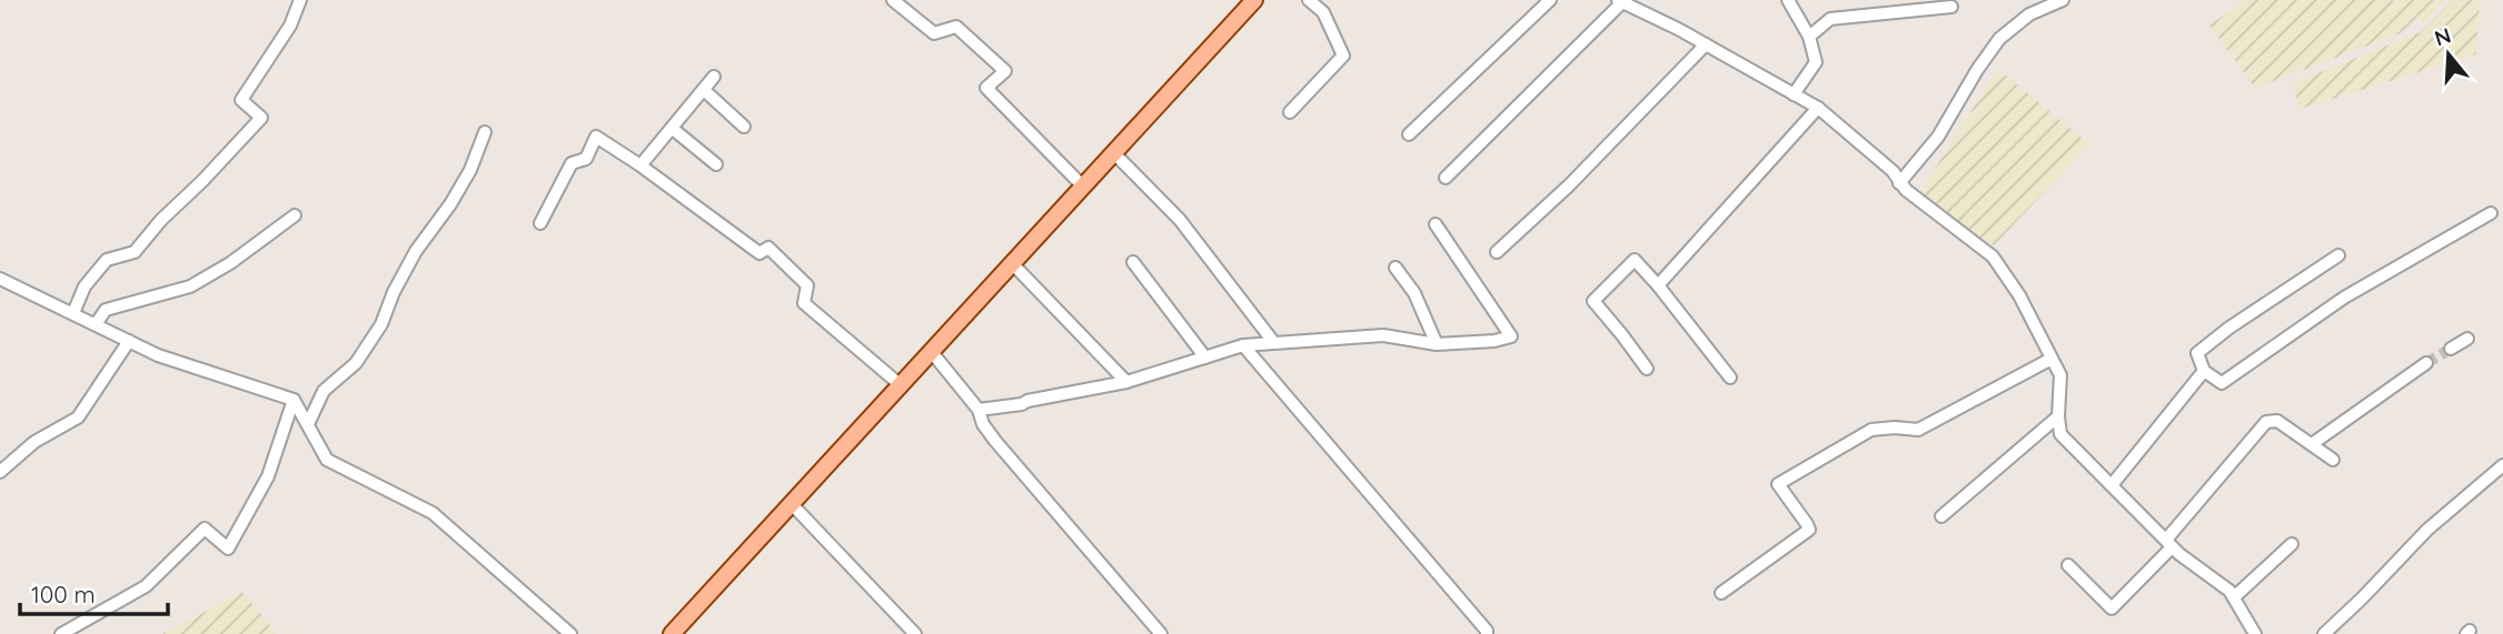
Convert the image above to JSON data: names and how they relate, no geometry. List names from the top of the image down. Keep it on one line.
{"scale_bar":"100 m","north":"top"}
